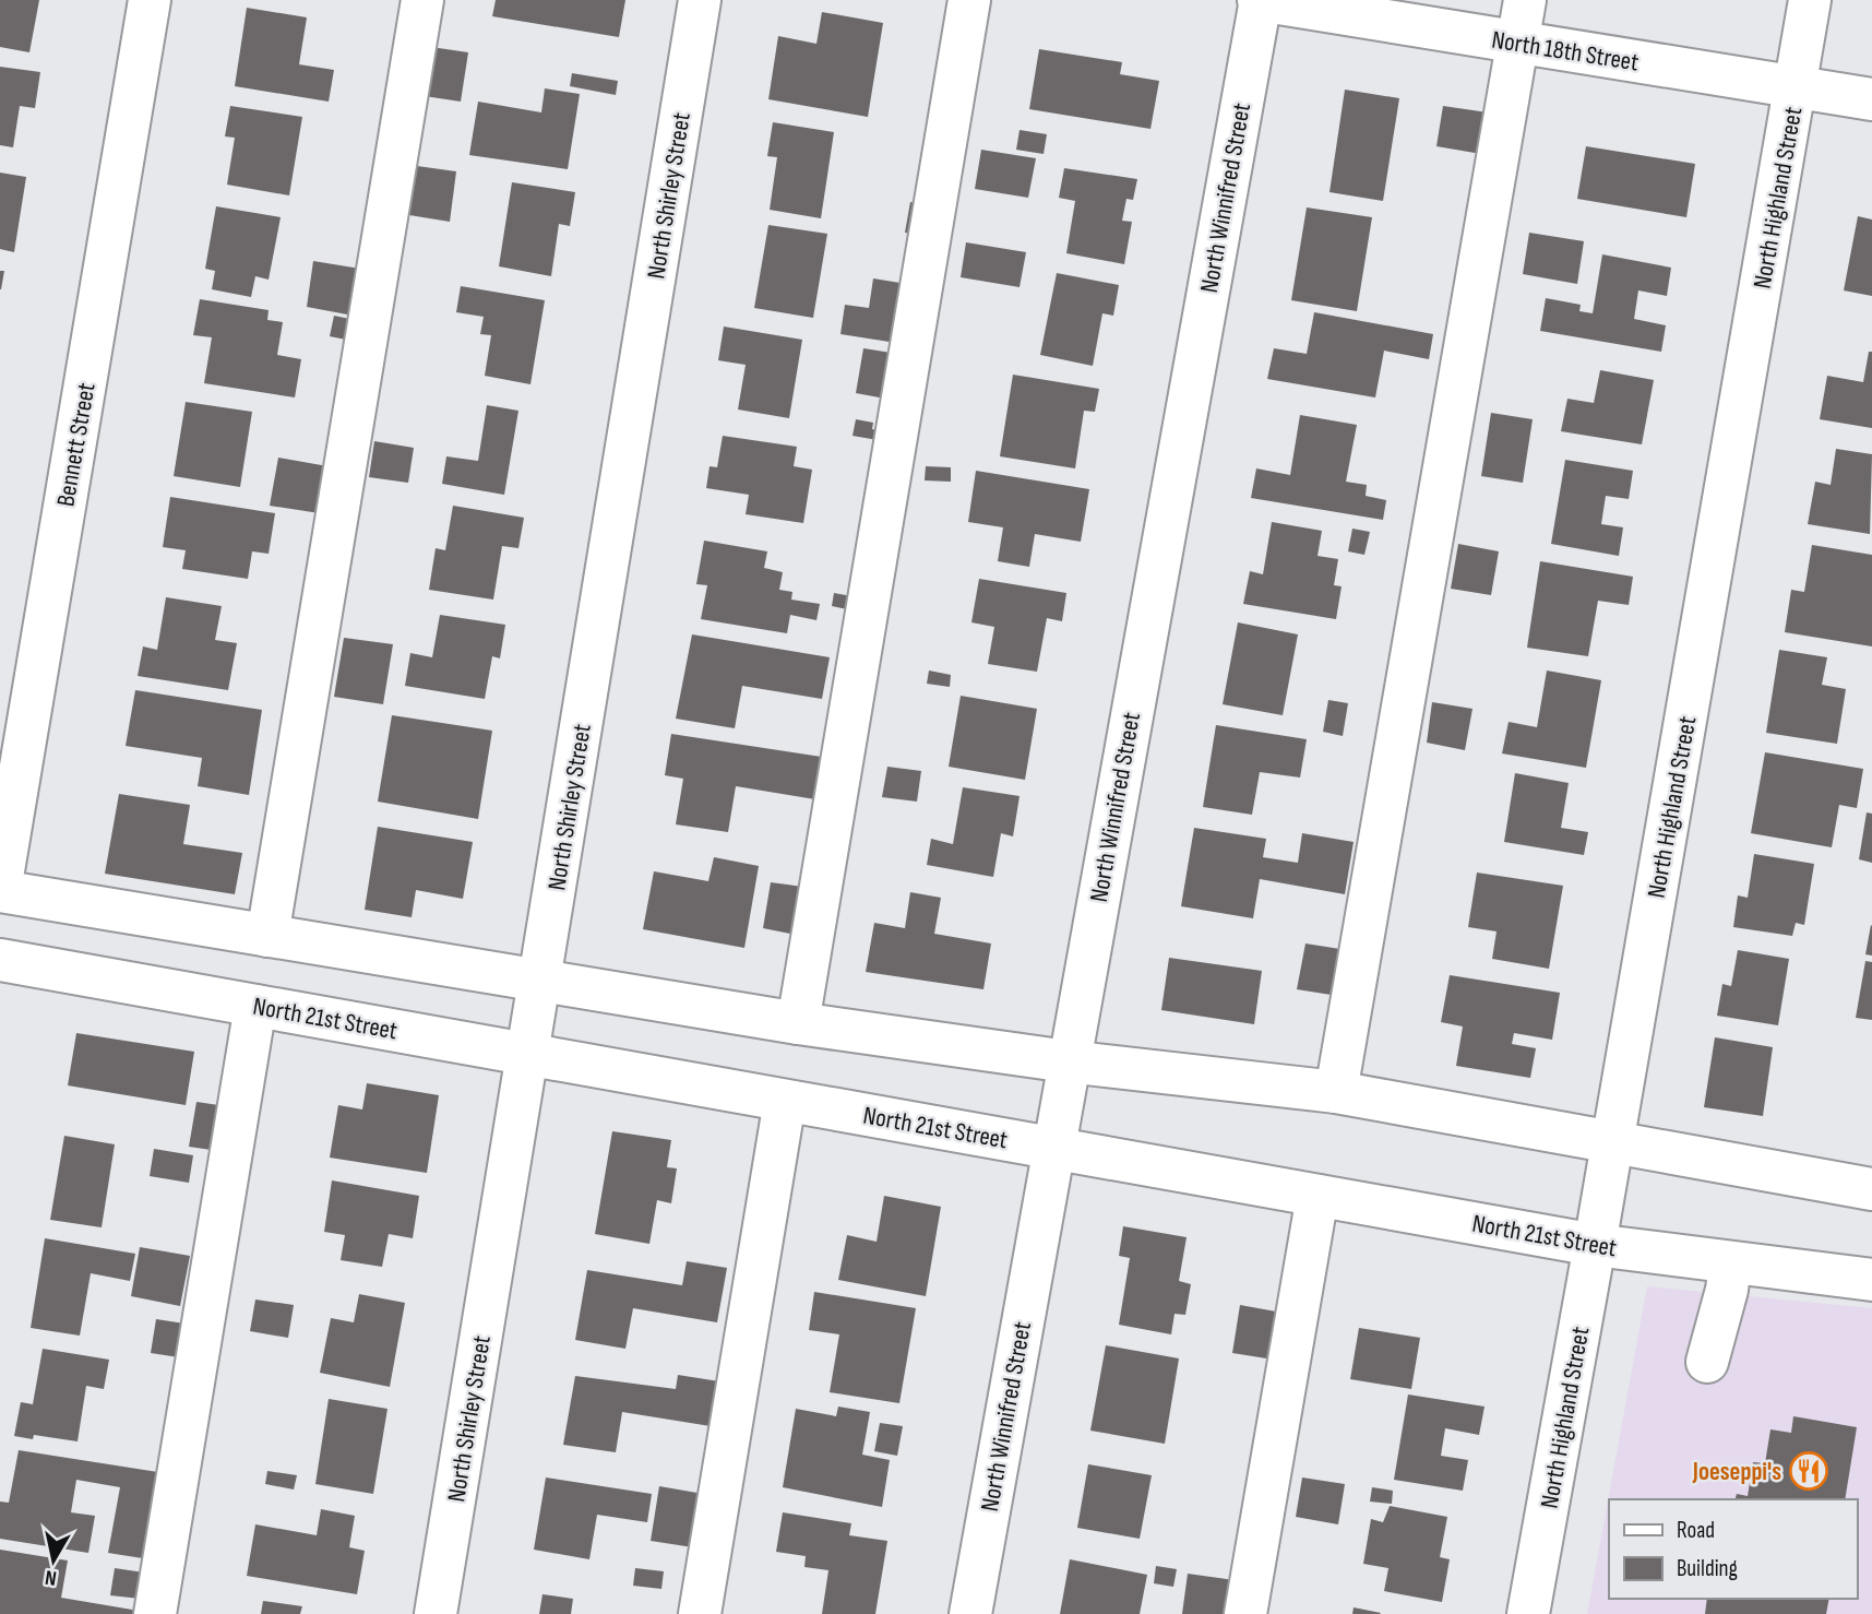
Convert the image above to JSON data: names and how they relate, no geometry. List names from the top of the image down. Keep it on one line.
{"streets":{"street":["North 18th Street","North Shirley Street","North Winnifred Street","North Highland Street","Bennett Street","North 21st Street"]},"crossings":[["North 18th Street","North Winnifred Street"],["North 18th Street","North Highland Street"],["North Shirley Street","North 21st Street"],["North Winnifred Street","North 21st Street"],["North Highland Street","North 21st Street"]],"places":{"restaurant":["Joeseppi's"]},"legend":["Road","Building"],"north":"bottom"}
